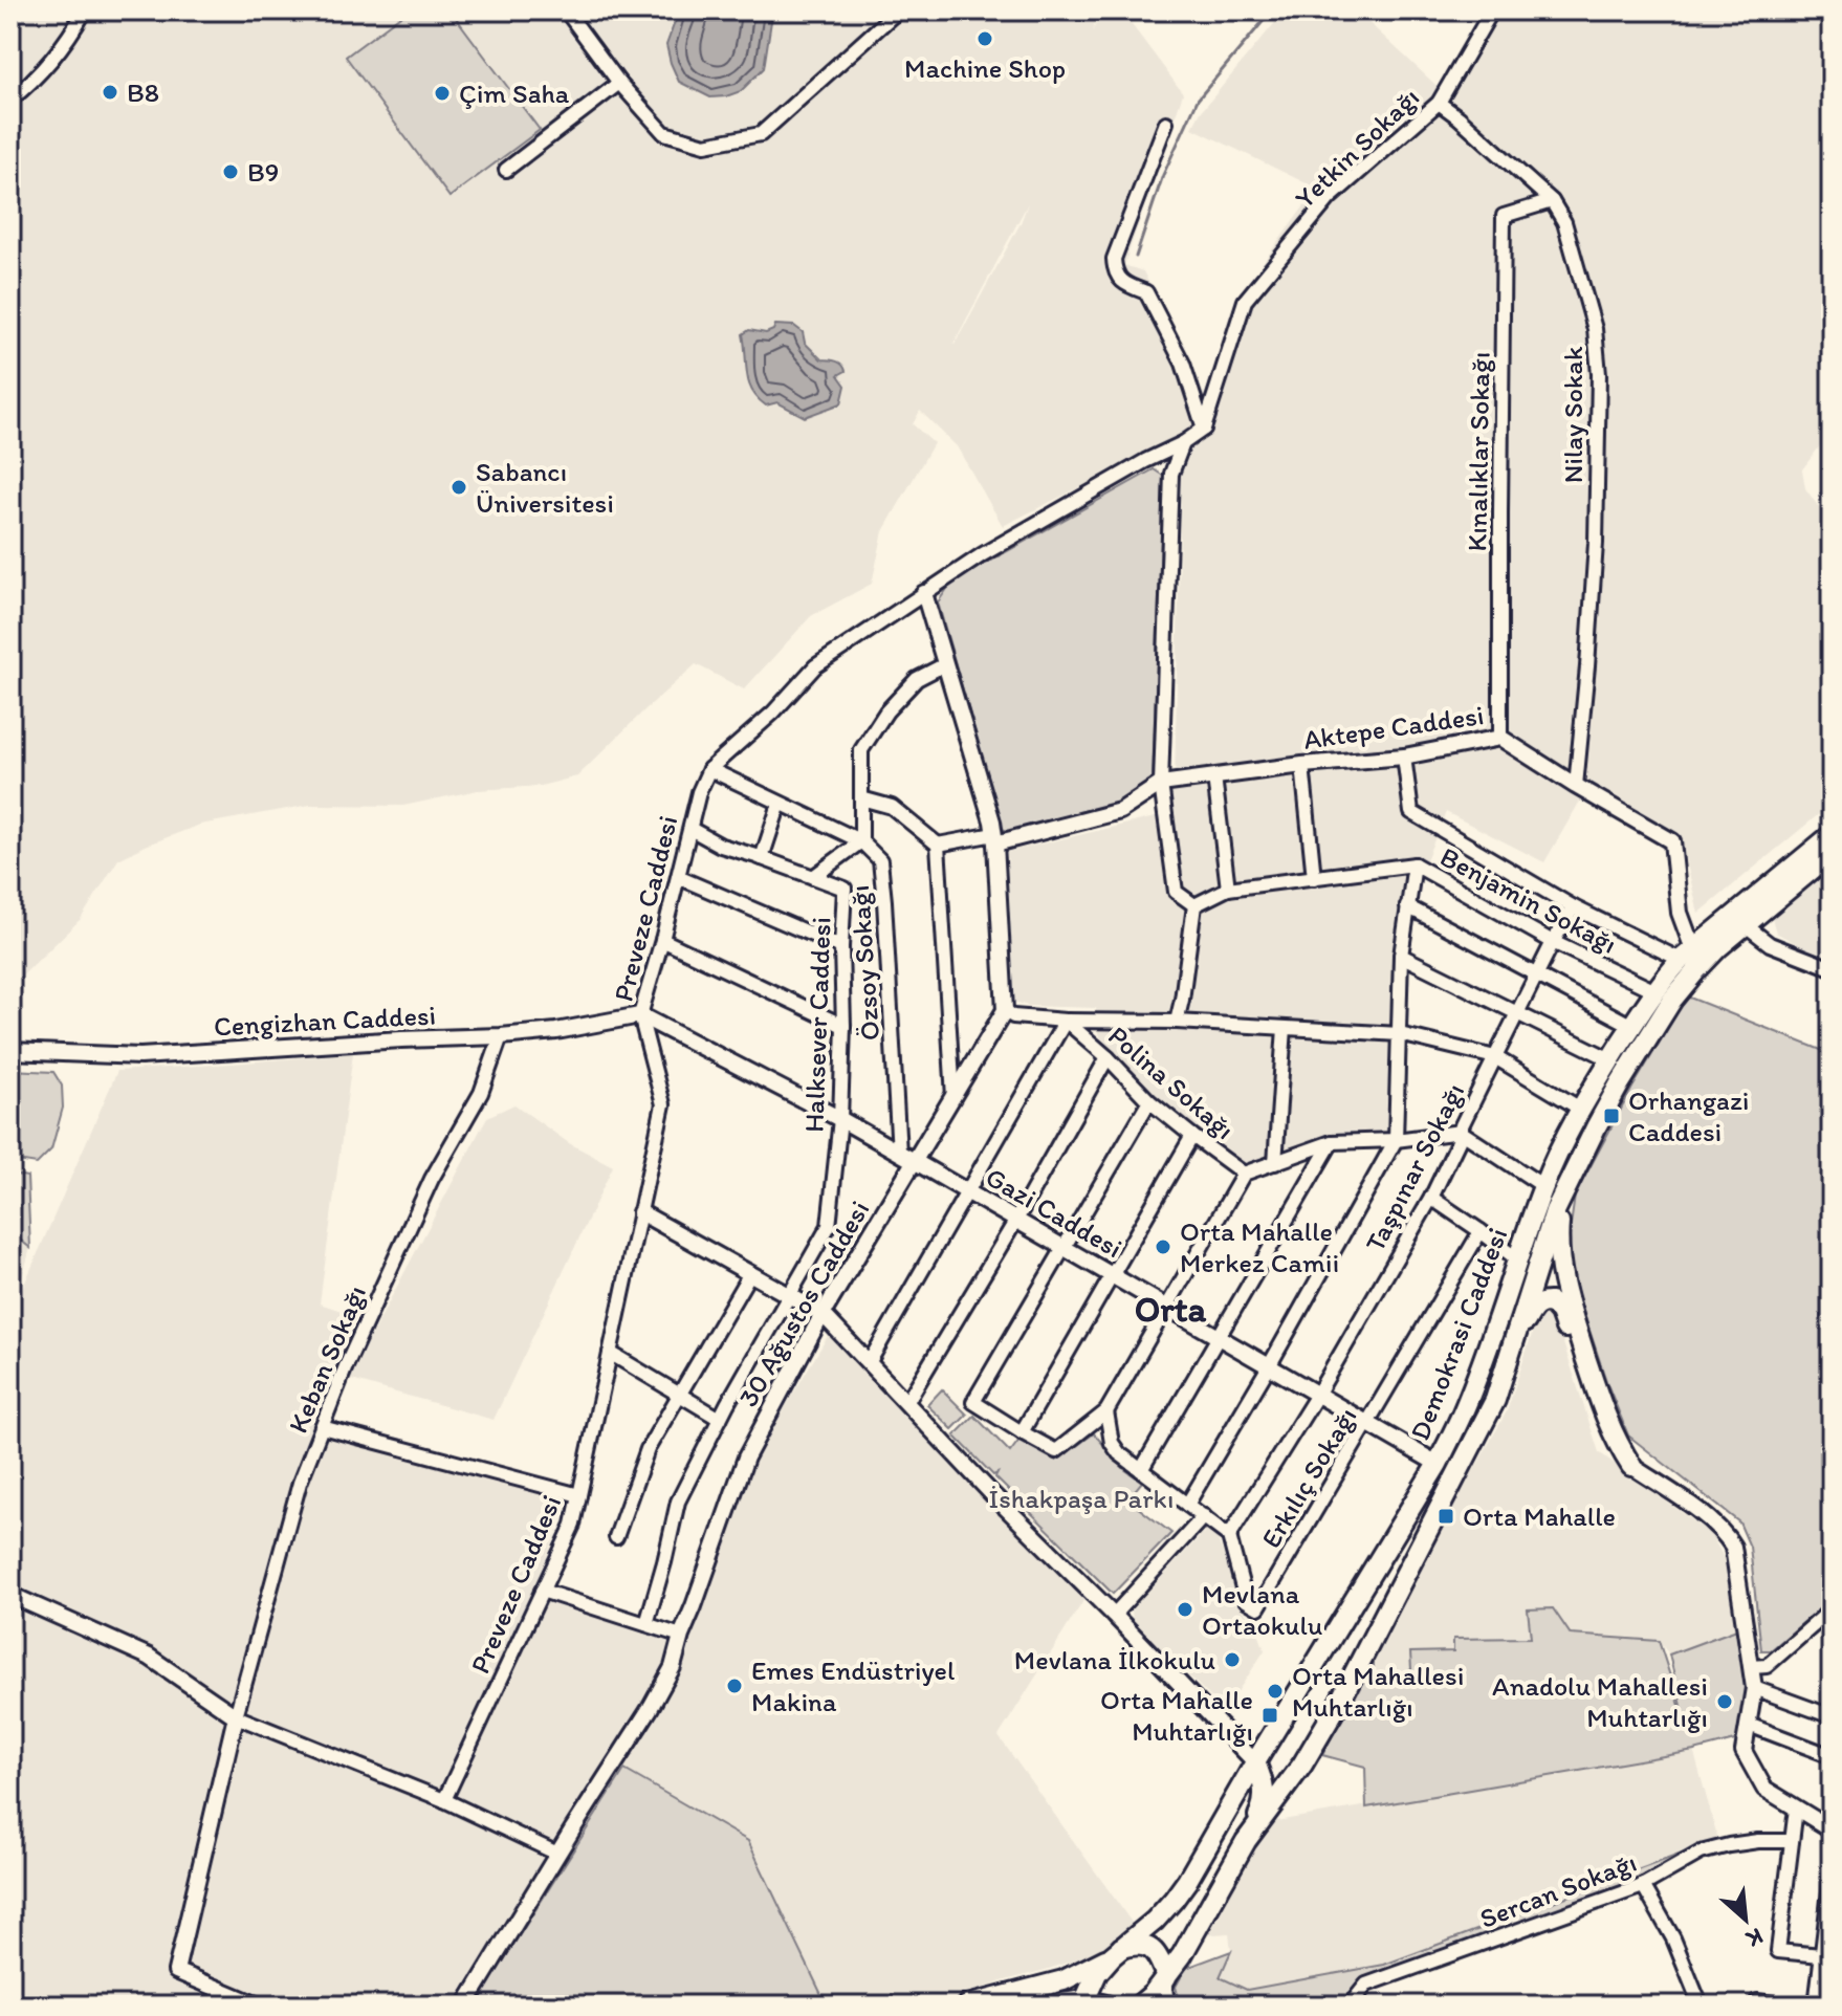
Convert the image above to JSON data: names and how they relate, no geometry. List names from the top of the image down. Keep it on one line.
{"streets":{"main road":["Demokrasi Caddesi"],"street":["Yetkin Sokağı","Nilay Sokak","Kınalıklar Sokağı","Aktepe Caddesi","Benjamin Sokağı","Preveze Caddesi","Özsoy Sokağı","Cengizhan Caddesi","Halksever Caddesi","Polina Sokağı","Taşpınar Sokağı","Gazi Caddesi","30 Ağustos Caddesi","Keban Sokağı","Erkılıç Sokağı","Sercan Sokağı"]},"crossings":[["Yetkin Sokağı","Nilay Sokak"],["Nilay Sokak","Kınalıklar Sokağı"],["Nilay Sokak","Aktepe Caddesi"],["Kınalıklar Sokağı","Aktepe Caddesi"],["Aktepe Caddesi","Demokrasi Caddesi"],["Benjamin Sokağı","Taşpınar Sokağı"],["Benjamin Sokağı","Demokrasi Caddesi"],["Preveze Caddesi","Cengizhan Caddesi"],["Preveze Caddesi","Halksever Caddesi"],["Preveze Caddesi","Gazi Caddesi"],["Özsoy Sokağı","Gazi Caddesi"],["Cengizhan Caddesi","Gazi Caddesi"],["Cengizhan Caddesi","Keban Sokağı"],["Halksever Caddesi","Gazi Caddesi"],["Polina Sokağı","Taşpınar Sokağı"],["Taşpınar Sokağı","Gazi Caddesi"],["Taşpınar Sokağı","Erkılıç Sokağı"],["Gazi Caddesi","30 Ağustos Caddesi"],["Gazi Caddesi","Demokrasi Caddesi"],["Gazi Caddesi","Erkılıç Sokağı"]],"districts":["Orta"],"parks":["İshakpaşa Parkı"],"places":{"other":["Machine Shop","B8","Çim Saha","B9","Sabancı Üniversitesi","Orta Mahalle Merkez Camii","Mevlana Ortaokulu","Mevlana İlkokulu","Emes Endüstriyel Makina","Orta Mahallesi Muhtarlığı","Anadolu Mahallesi Muhtarlığı"],"transit":["Orhangazi Caddesi","Orta Mahalle","Orta Mahalle Muhtarlığı"]},"north":"bottom right"}
